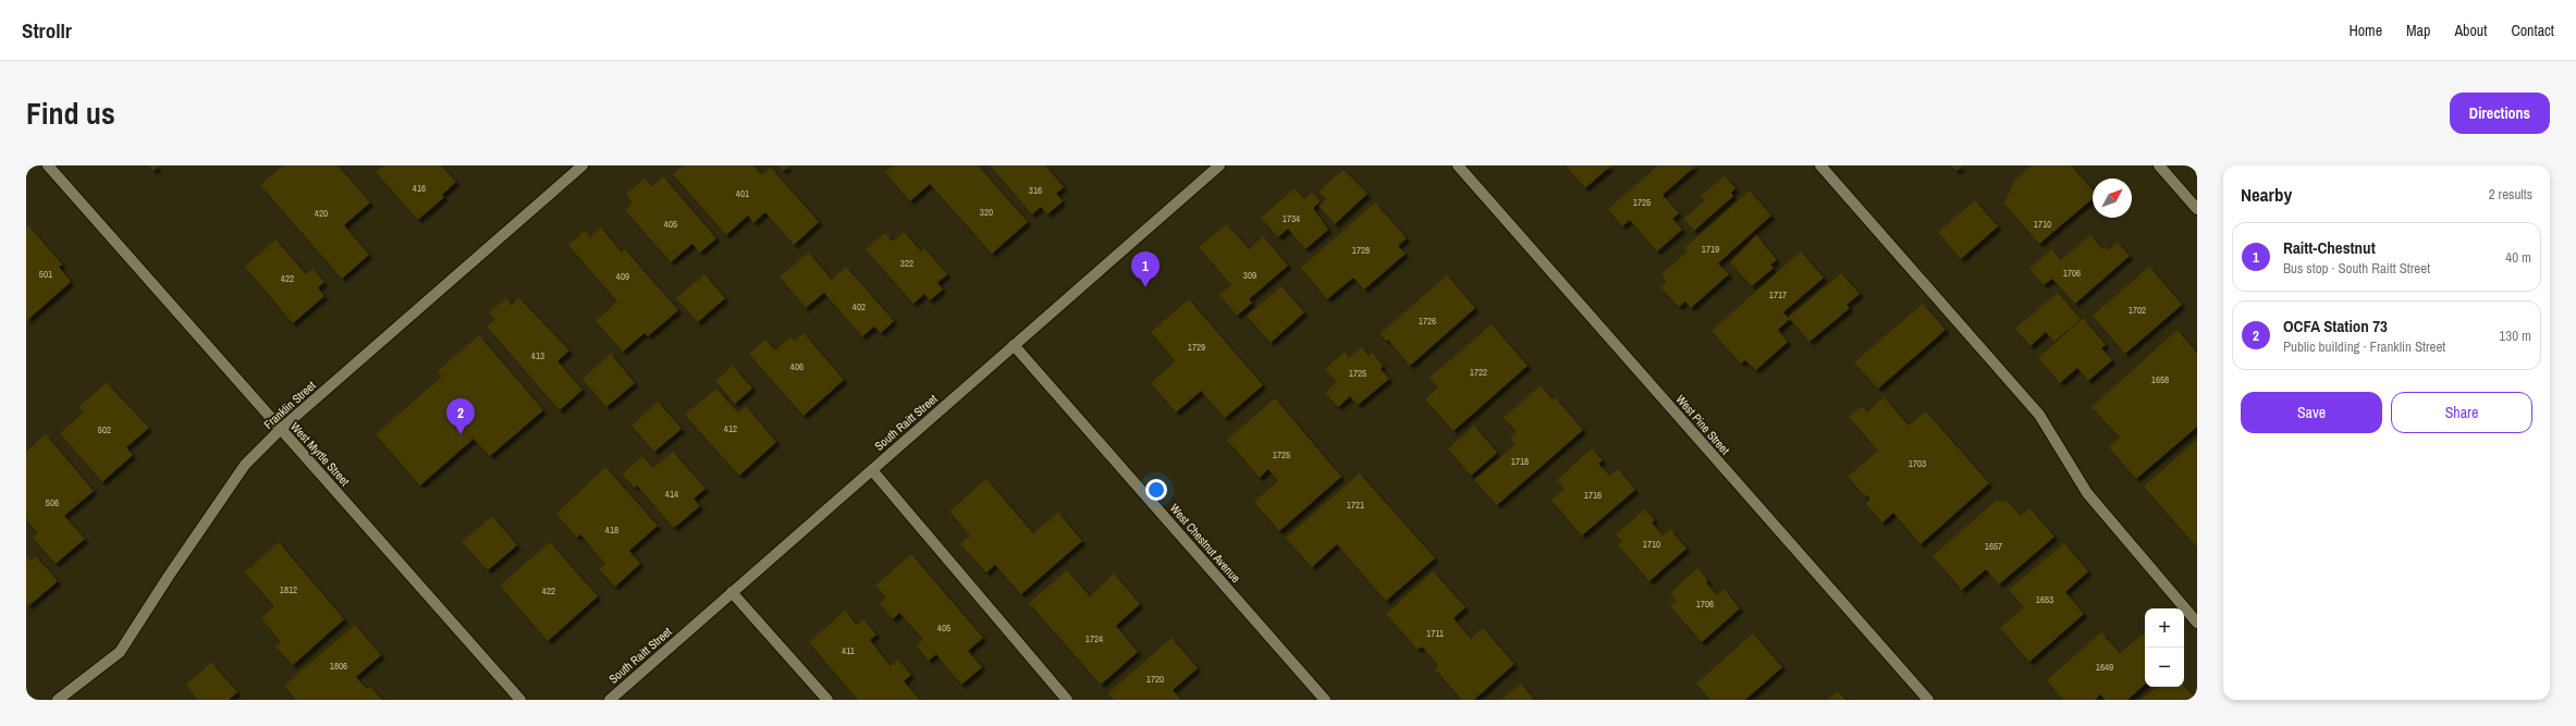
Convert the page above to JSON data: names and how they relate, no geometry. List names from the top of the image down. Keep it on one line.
{"streets":{"street":["Franklin Street","South Raitt Street","West Pine Street","West Myrtle Street","West Chestnut Avenue"]},"crossings":[["Franklin Street","West Myrtle Street"],["South Raitt Street","West Chestnut Avenue"]],"house_numbers":["416","316","401","1725","320","420","1734","405","1710","1719","1728","322","1706","501","309","409","422","1717","402","1702","1726","1729","413","406","1722","1725","1658","412","502","1725","1718","1703","414","1716","506","1721","418","1710","1657","1812","422","1653","1706","405","1711","1724","411","1806","1649","1720"],"north":"top right","page":{"header":"Strollr","nav":["Home","Map","About","Contact"],"title":"Find us","buttons":["Directions",["Save","Share"]],"heading":["Nearby","2 results"],"list":[{"mark":"1","name":"Raitt-Chestnut","note":"Bus stop · South Raitt Street","value":"40 m"},{"mark":"2","name":"OCFA Station 73","note":"Public building · Franklin Street","value":"130 m"}],"pins":["1","2"],"map_buttons":["+","−"]}}
